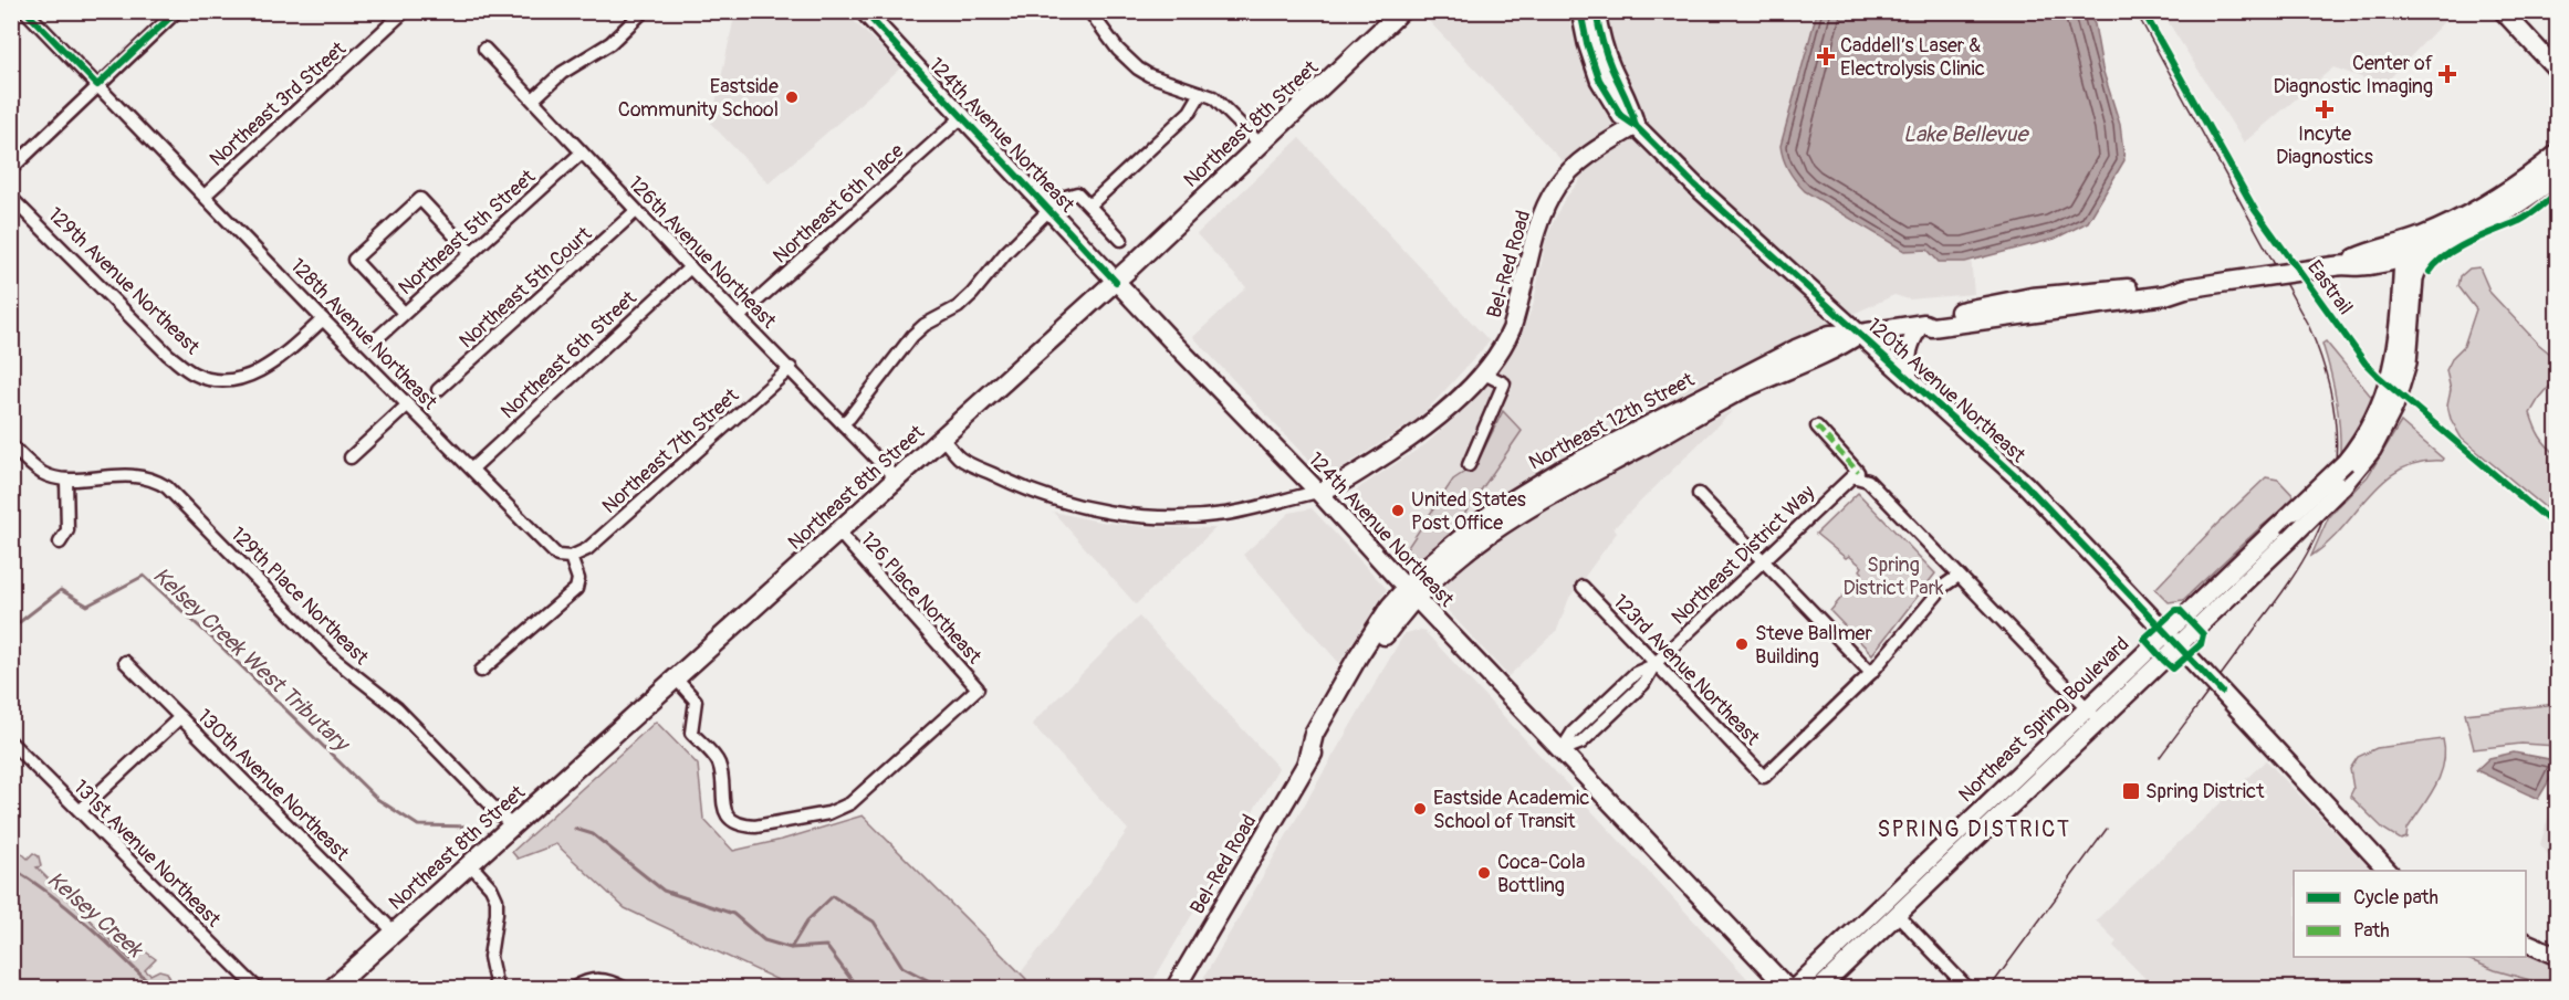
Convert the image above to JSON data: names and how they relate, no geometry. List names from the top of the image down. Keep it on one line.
{"streets":{"main road":["Northeast 8th Street","Bel-Red Road","Northeast 12th Street"],"street":["Northeast 3rd Street","124th Avenue Northeast","Northeast 6th Place","Northeast 5th Street","126th Avenue Northeast","129th Avenue Northeast","Northeast 5th Court","128th Avenue Northeast","Northeast 6th Street","120th Avenue Northeast","Northeast 7th Street","Northeast District Way","129th Place Northeast","126 Place Northeast","123rd Avenue Northeast","Northeast Spring Boulevard","130th Avenue Northeast","131st Avenue Northeast"],"cycle path":["Eastrail"]},"crossings":[["Northeast 3rd Street","128th Avenue Northeast"],["Northeast 8th Street","124th Avenue Northeast"],["Northeast 8th Street","126th Avenue Northeast"],["Northeast 8th Street","129th Place Northeast"],["Northeast 8th Street","126 Place Northeast"],["Northeast 8th Street","130th Avenue Northeast"],["124th Avenue Northeast","Northeast 6th Place"],["124th Avenue Northeast","Bel-Red Road"],["124th Avenue Northeast","Northeast 12th Street"],["124th Avenue Northeast","Northeast District Way"],["Northeast 6th Place","126th Avenue Northeast"],["Northeast 5th Street","126th Avenue Northeast"],["126th Avenue Northeast","Northeast 5th Court"],["126th Avenue Northeast","Northeast 6th Street"],["126th Avenue Northeast","Northeast 7th Street"],["Bel-Red Road","120th Avenue Northeast"],["Bel-Red Road","Northeast 12th Street"],["129th Avenue Northeast","128th Avenue Northeast"],["128th Avenue Northeast","Northeast 6th Street"],["128th Avenue Northeast","Northeast 7th Street"],["120th Avenue Northeast","Northeast 12th Street"],["120th Avenue Northeast","Northeast Spring Boulevard"],["Northeast 12th Street","Northeast Spring Boulevard"],["Northeast District Way","123rd Avenue Northeast"]],"districts":["SPRING DISTRICT"],"water":["Lake Bellevue","Kelsey Creek West Tributary","Kelsey Creek"],"parks":["Spring District Park"],"places":{"health":["Caddell’s Laser & Electrolysis Clinic","Center of Diagnostic Imaging","Incyte Diagnostics"],"other":["Eastside Community School","United States Post Office","Steve Ballmer Building","Eastside Academic School of Transit","Coca-Cola Bottling"],"transit":["Spring District"]},"legend":["Cycle path","Path"]}
